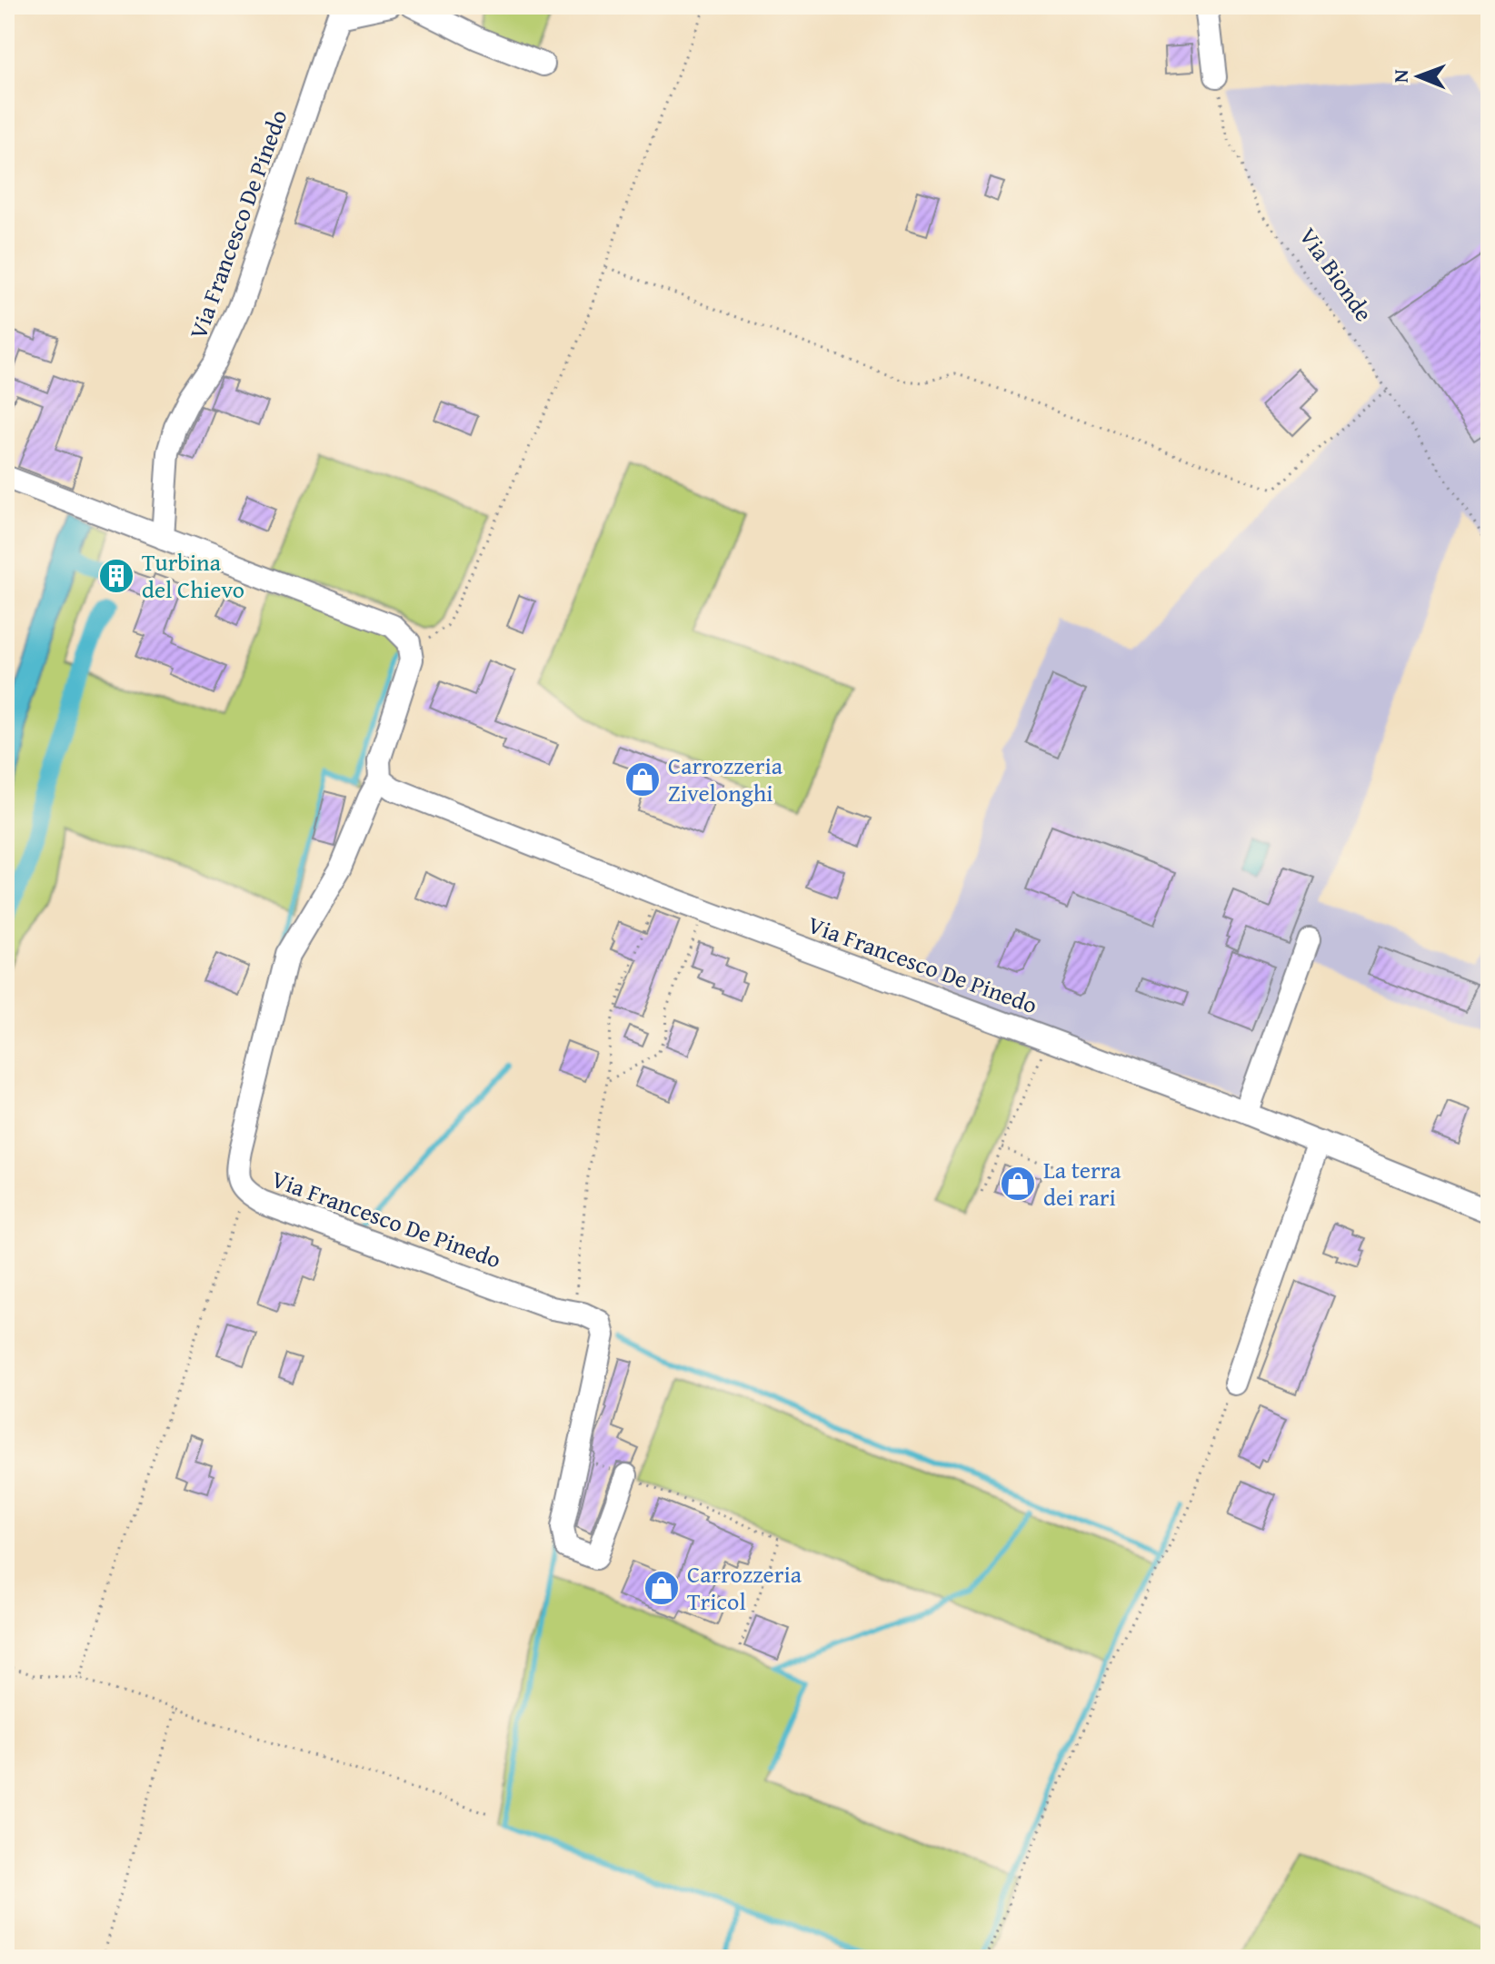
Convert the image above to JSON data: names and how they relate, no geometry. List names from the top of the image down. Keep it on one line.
{"streets":{"street":["Via Francesco De Pinedo"],"path":["Via Bionde"]},"places":{"building":["Turbina del Chievo"],"shop":["Carrozzeria Zivelonghi","La terra dei rari","Carrozzeria Tricol"]},"north":"left"}
